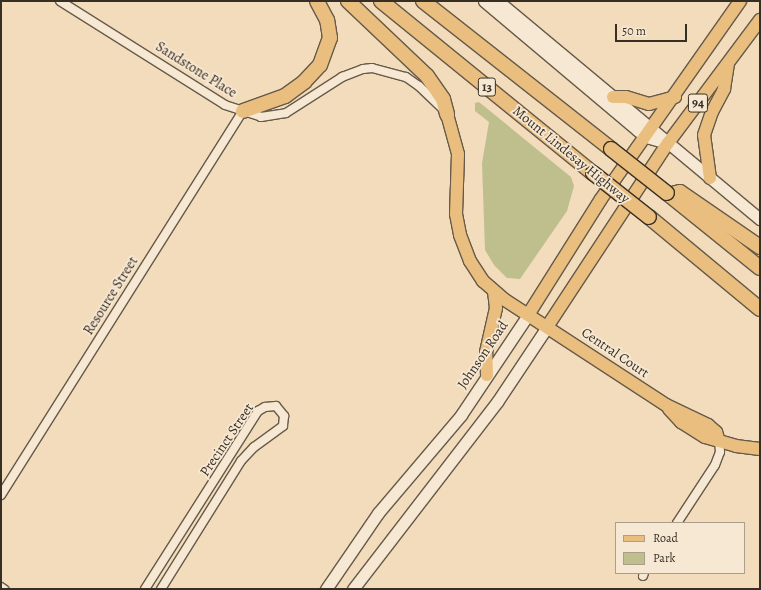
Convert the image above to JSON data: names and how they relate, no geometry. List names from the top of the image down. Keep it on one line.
{"streets":{"highway":["13","Mount Lindesay Highway"],"main road":["94","Central Court","Johnson Road"],"street":["Sandstone Place","Resource Street","Precinct Street"]},"crossings":[["Sandstone Place","Resource Street"],["94","Johnson Road"]],"legend":["Road","Park"],"scale_bar":"50 m"}
